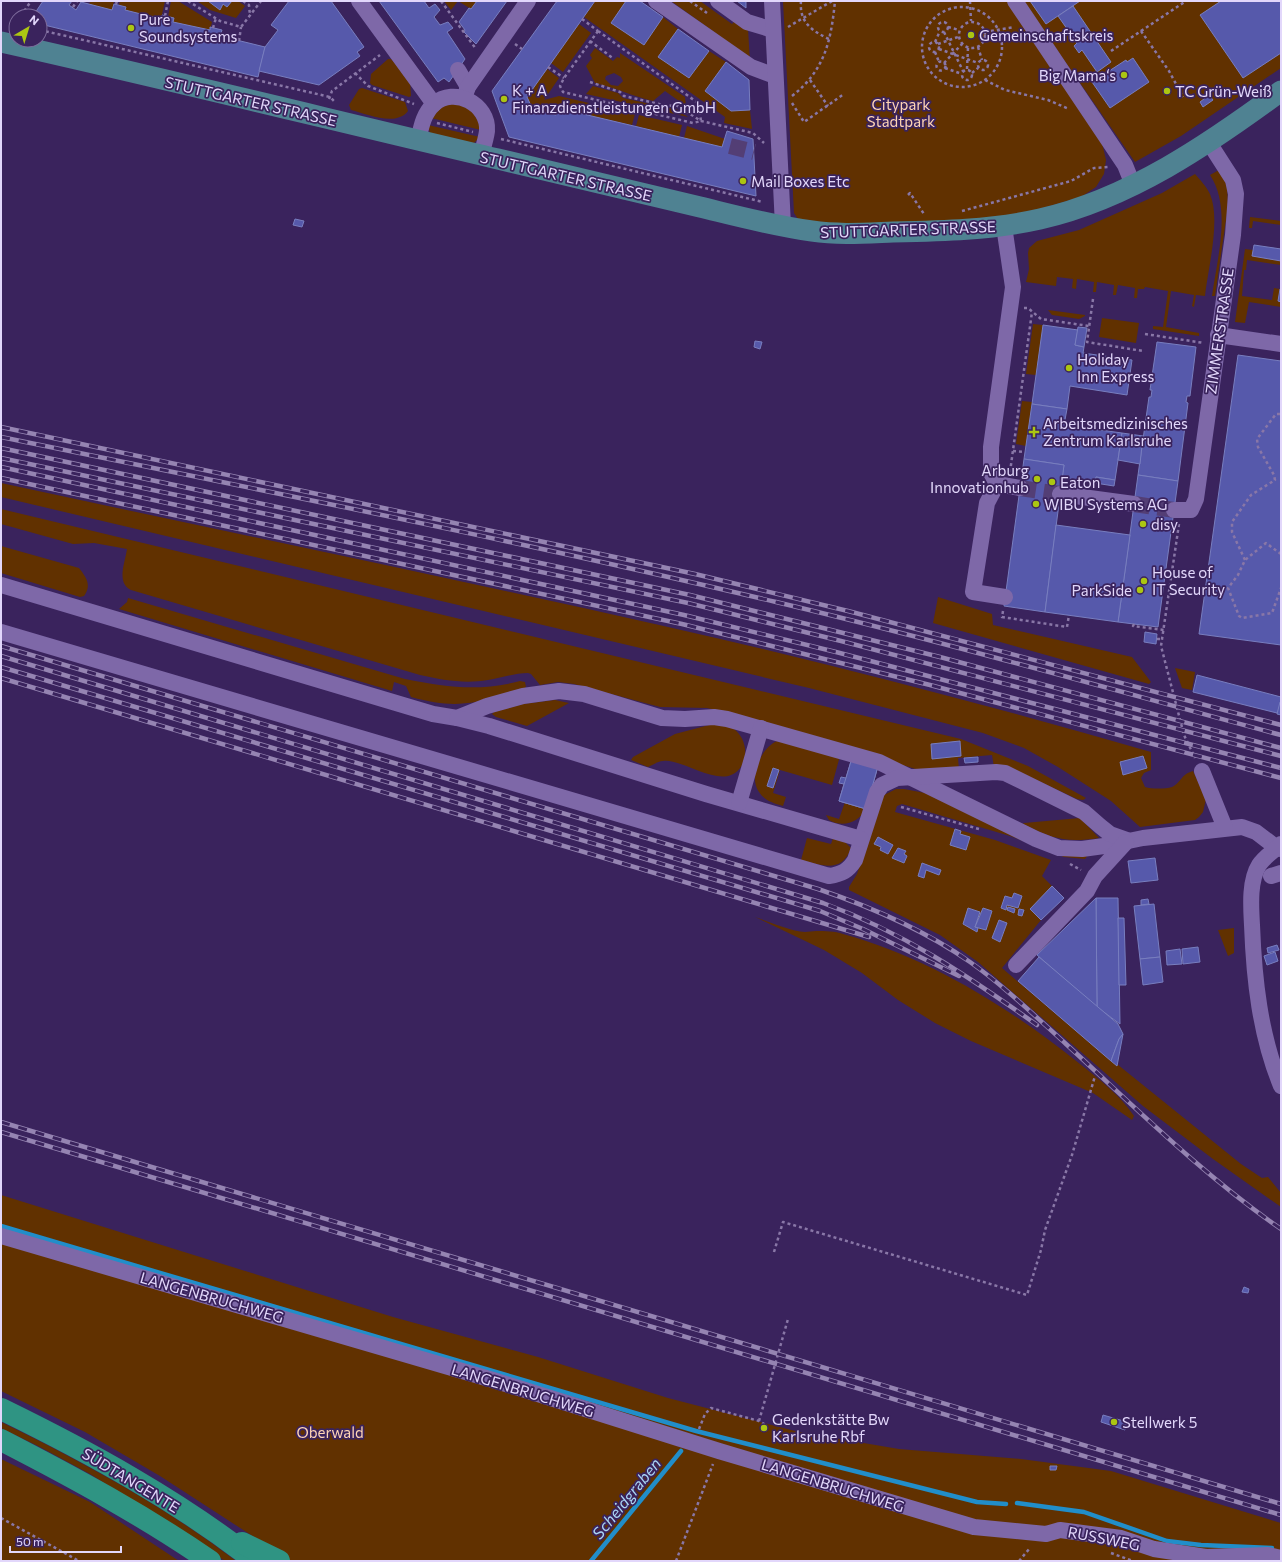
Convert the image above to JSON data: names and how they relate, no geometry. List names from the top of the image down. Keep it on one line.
{"streets":{"highway":["SÜDTANGENTE"],"main road":["STUTTGARTER STRASSE"],"street":["ZIMMERSTRASSE","LANGENBRUCHWEG","RUSSWEG"]},"crossings":[["STUTTGARTER STRASSE","ZIMMERSTRASSE"],["LANGENBRUCHWEG","RUSSWEG"]],"water":["Scheidgraben"],"parks":["Citypark Stadtpark","Oberwald"],"places":{"other":["Pure Soundsystems","Gemeinschaftskreis","Big Mama‘s","TC Grün-Weiß","K + A Finanzdienstleistungen GmbH","Mail Boxes Etc","Holiday Inn Express","Arburg Innovationhub","Eaton","WIBU Systems AG","disy","House of IT Security","ParkSide","Stellwerk 5","Gedenkstätte Bw Karlsruhe Rbf"],"health":["Arbeitsmedizinisches Zentrum Karlsruhe"]},"scale_bar":"50 m","north":"top right"}
